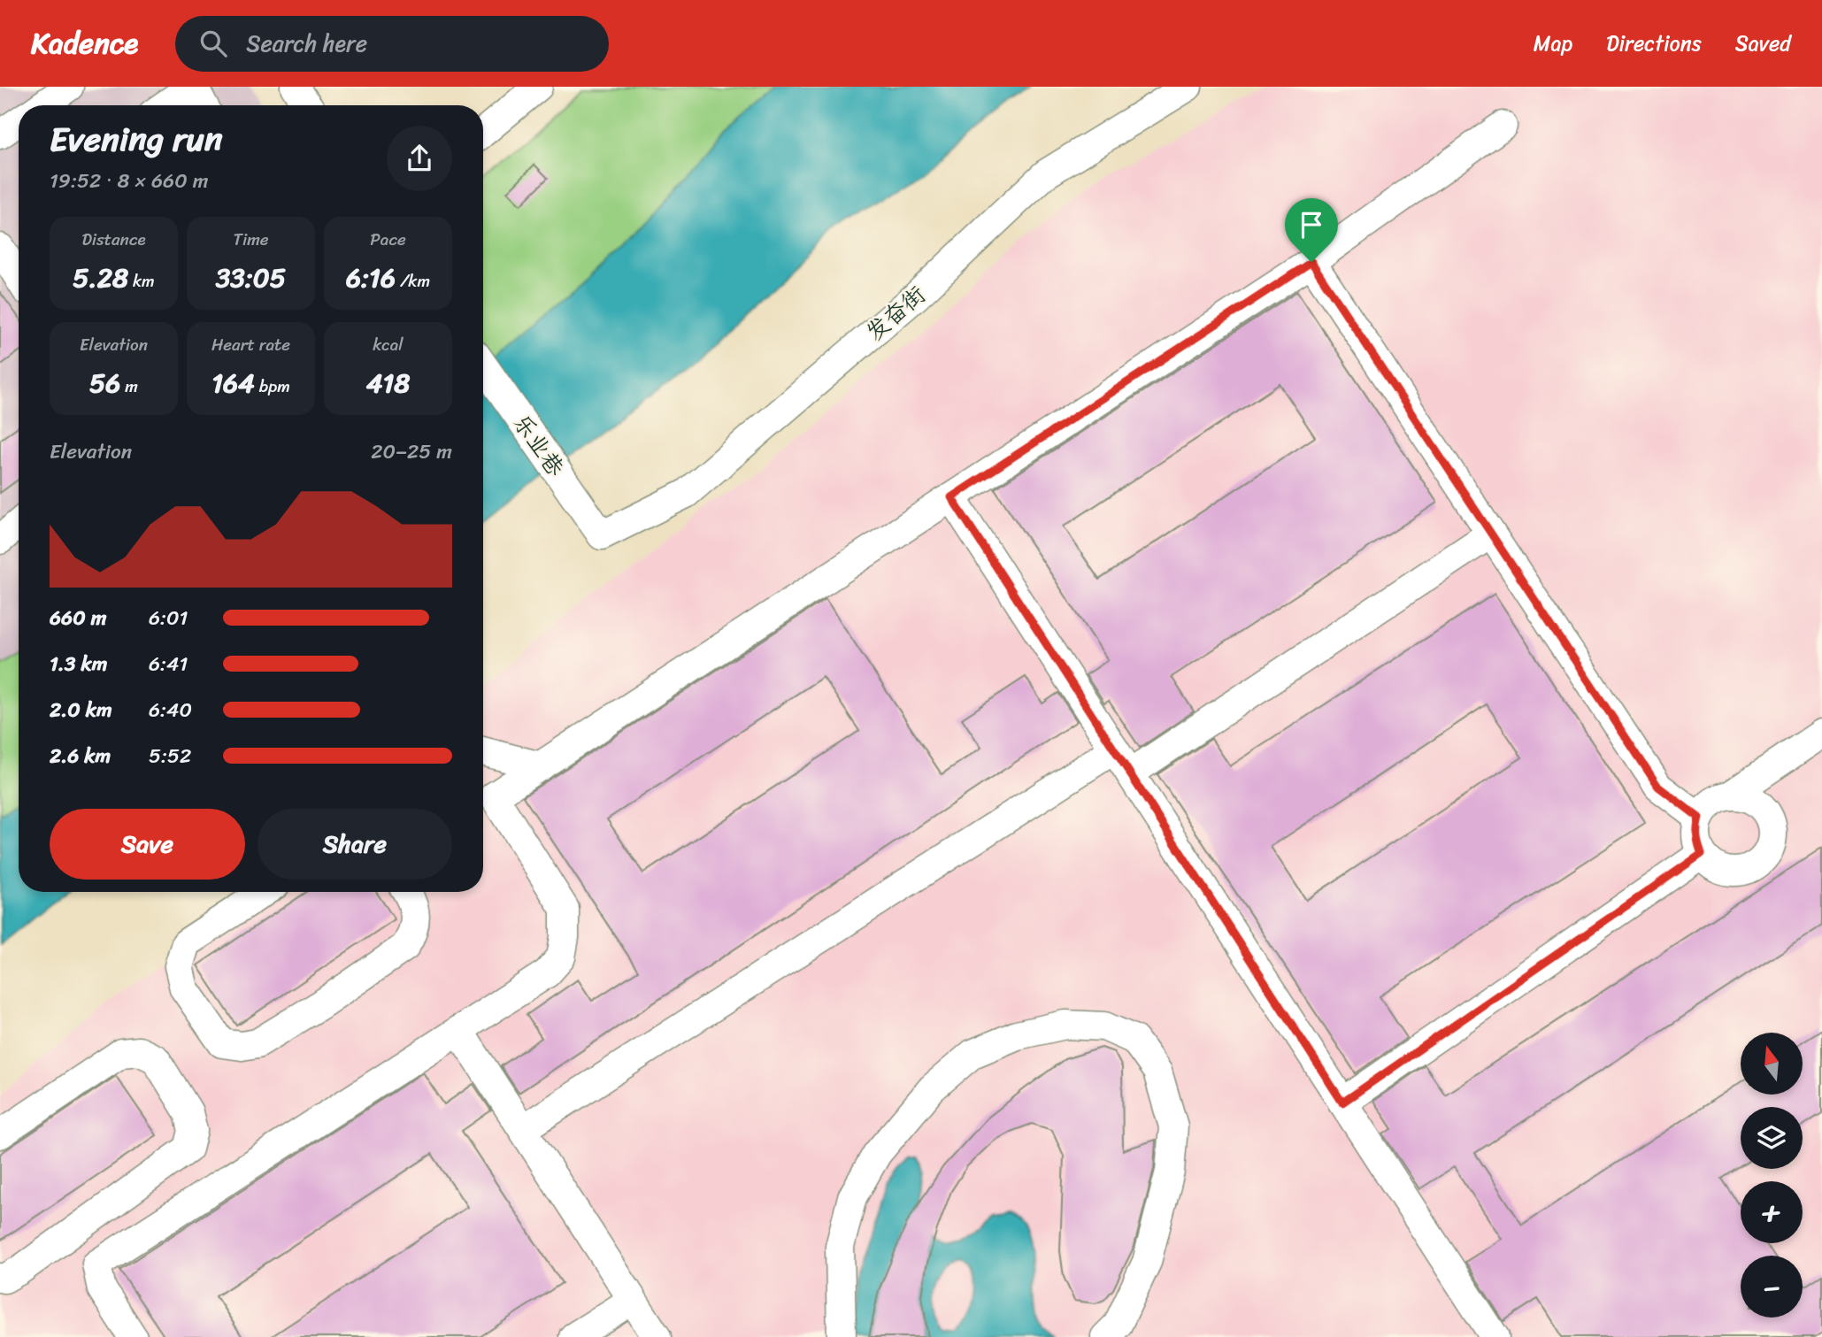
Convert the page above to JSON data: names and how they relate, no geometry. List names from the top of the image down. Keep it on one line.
{"streets":{"street":["发奋街","乐业巷"]},"crossings":[["发奋街","乐业巷"]],"north":"top","page":{"header":"Kadence","search":"Search here","nav":["Map","Directions","Saved"],"heading":["Evening run","19:52 · 8 × 660 m"],"stats":[["Distance","5.28 km"],["Time","33:05"],["Pace","6:16 /km"],["Elevation","56 m"],["Heart rate","164 bpm"],["kcal","418"]],"chart":["Elevation","20–25 m"],"list":[{"name":"660 m","note":"6:01"},{"name":"1.3 km","note":"6:41"},{"name":"2.0 km","note":"6:40"},{"name":"2.6 km","note":"5:52"}],"buttons":["Save","Share"],"map_buttons":["+","−"]}}
